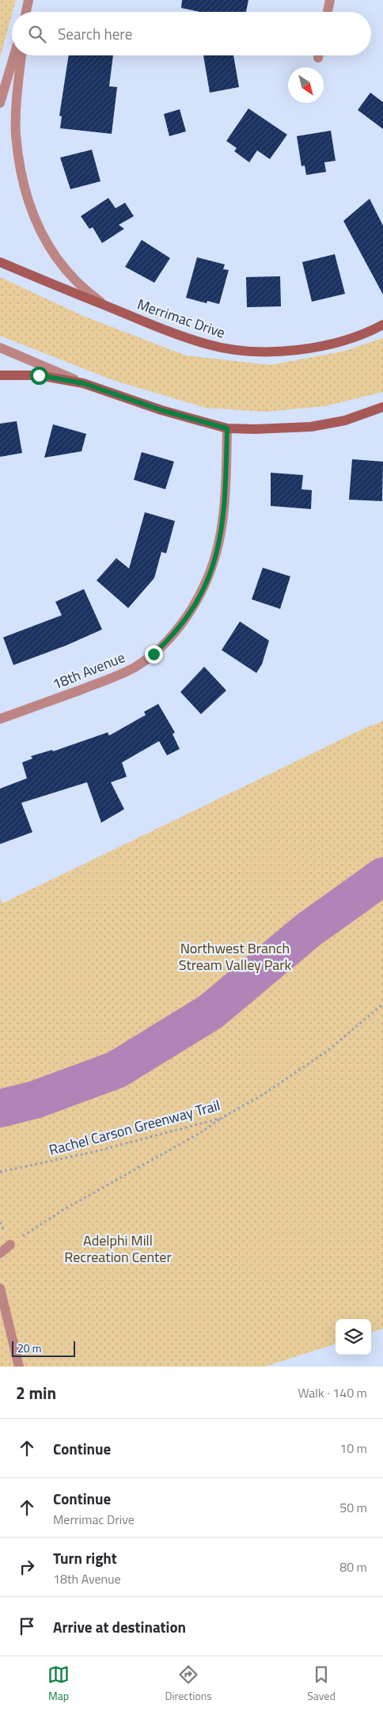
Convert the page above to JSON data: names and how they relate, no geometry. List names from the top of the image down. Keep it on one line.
{"streets":{"street":["Merrimac Drive","18th Avenue"],"path":["Rachel Carson Greenway Trail"]},"parks":["Northwest Branch Stream Valley Park","Adelphi Mill Recreation Center"],"scale_bar":"20 m","north":"bottom right","page":{"search":"Search here","scale":"20 m","heading":["2 min","Walk · 140 m"],"list":[["Continue","10 m"],["Continue","Merrimac Drive","50 m"],["Turn right","18th Avenue","80 m"],"Arrive at destination"],"nav":["Map","Directions","Saved"]}}
